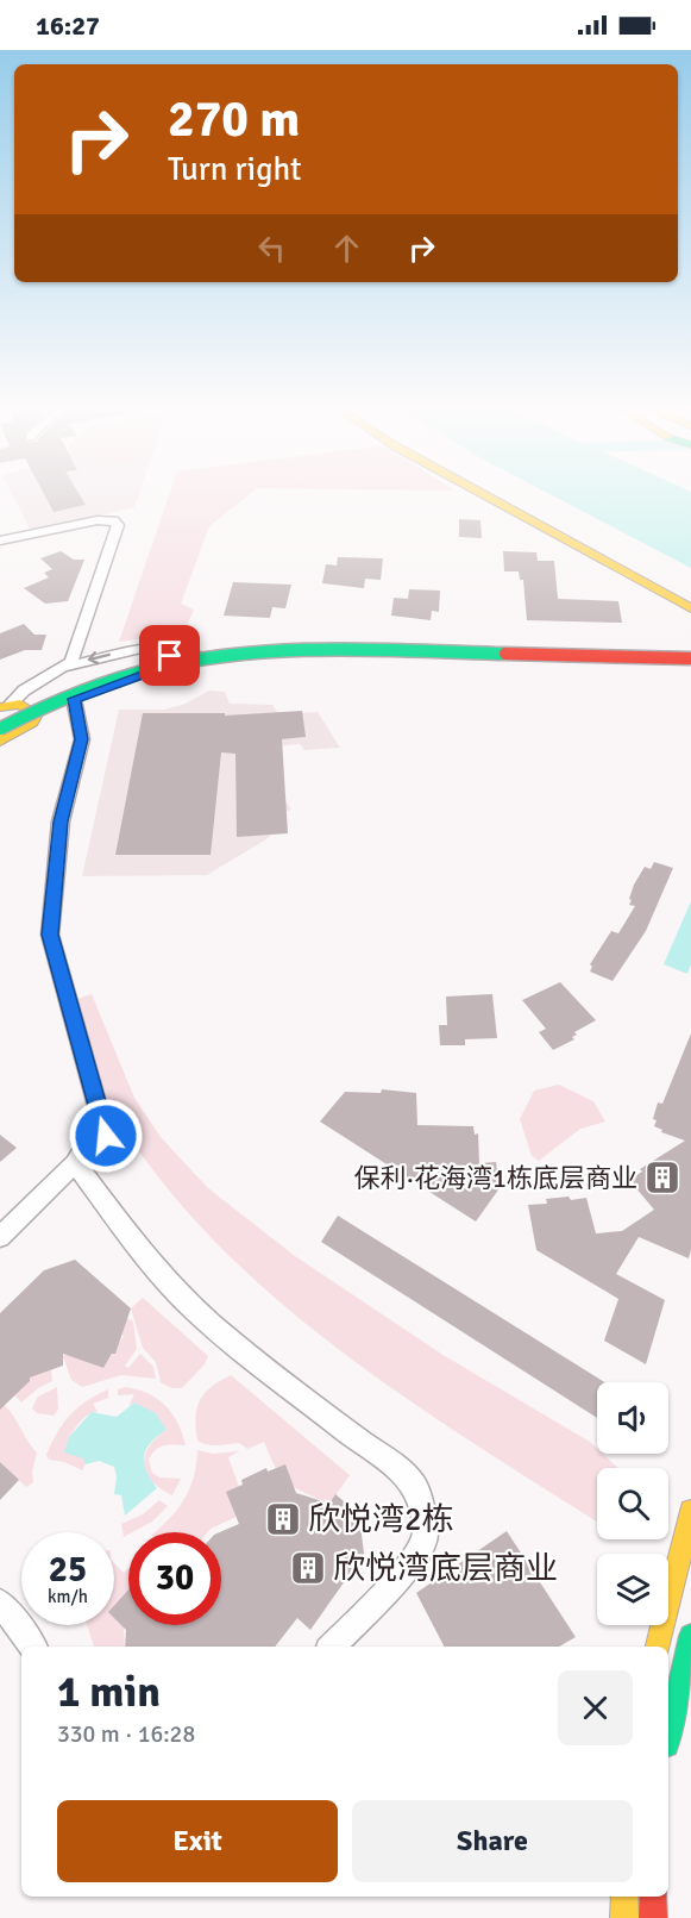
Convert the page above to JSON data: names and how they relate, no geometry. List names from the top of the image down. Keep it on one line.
{"places":{"building":["保利·花海湾1栋底层商业","欣悦湾2栋","欣悦湾底层商业"]},"page":{"status":"16:27","turn":["270 m","Turn right"],"speed":"25 km/h","limit":"30","heading":["1 min","330 m · 16:28"],"buttons":["Exit","Share"]}}
